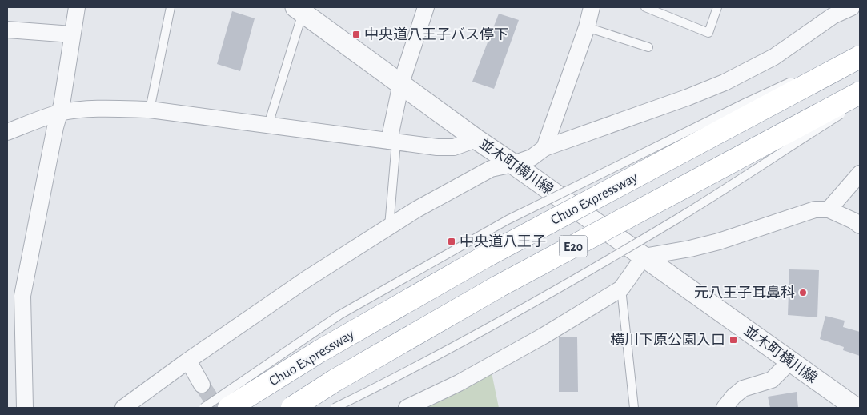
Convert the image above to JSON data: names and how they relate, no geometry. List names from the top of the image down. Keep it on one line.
{"streets":{"highway":["Chuo Expressway","E20"],"street":["並木町横川線"]},"places":{"transit":["中央道八王子バス停下","中央道八王子","横川下原公園入口"],"other":["元八王子耳鼻科"]}}
